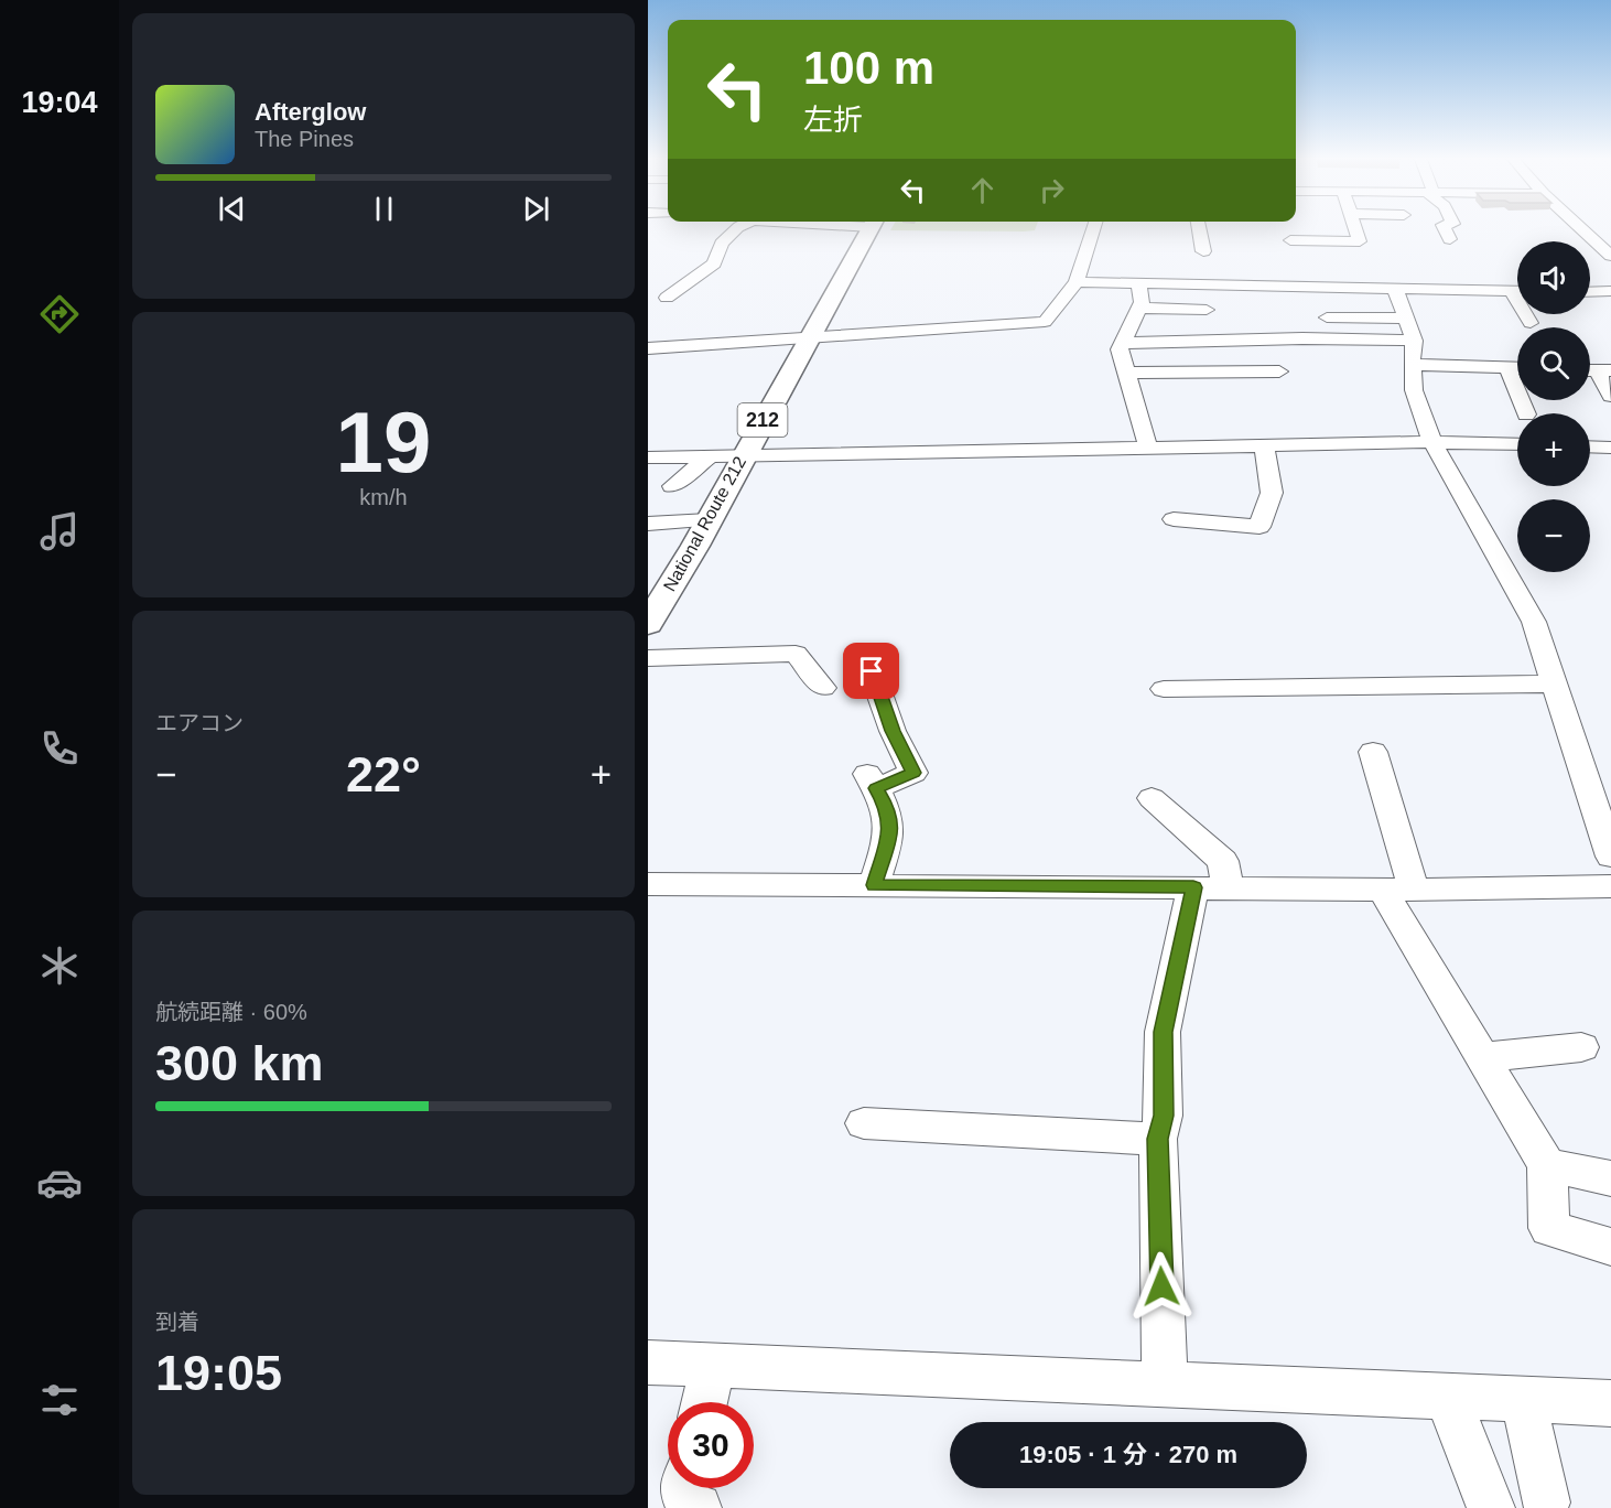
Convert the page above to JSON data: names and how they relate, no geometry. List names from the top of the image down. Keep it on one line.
{"streets":{"highway":["212","National Route 212"]},"page":{"tabs":"19:04","turn":["100 m","左折"],"song":["Afterglow","The Pines"],"map_buttons":["+","−"],"tile":[["19","km/h"],"エアコン",["航続距離 · 60%","300 km"],["到着","19:05"]],"heat":["−","22°","+"],"limit":"30","trip":"19:05 · 1 分 · 270 m"}}
